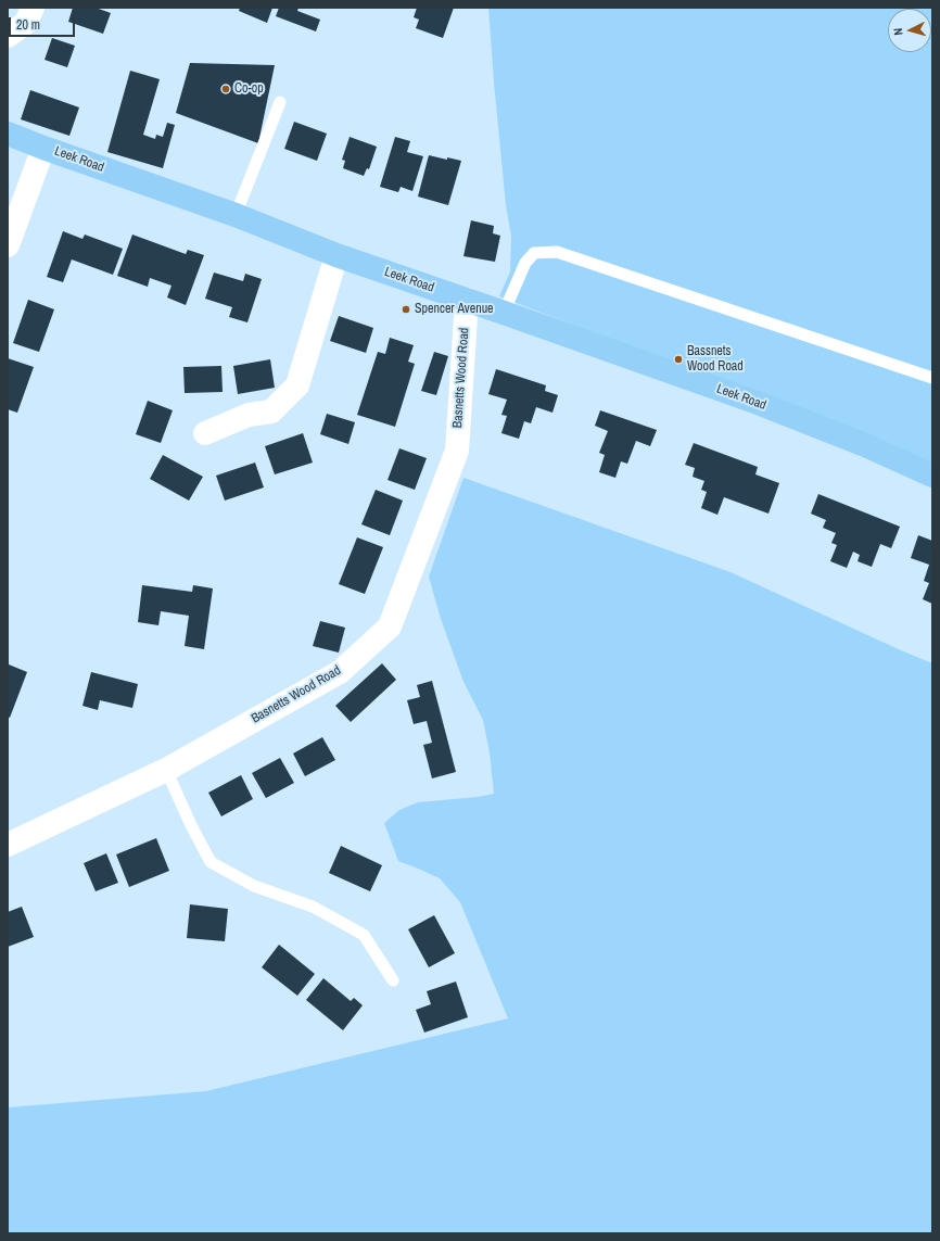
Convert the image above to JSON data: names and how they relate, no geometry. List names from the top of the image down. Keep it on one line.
{"streets":{"highway":["Leek Road"],"street":["Basnetts Wood Road"]},"crossings":[["Leek Road","Basnetts Wood Road"]],"places":["Co-op","Spencer Avenue","Bassnets Wood Road"],"scale_bar":"20 m","north":"left"}
